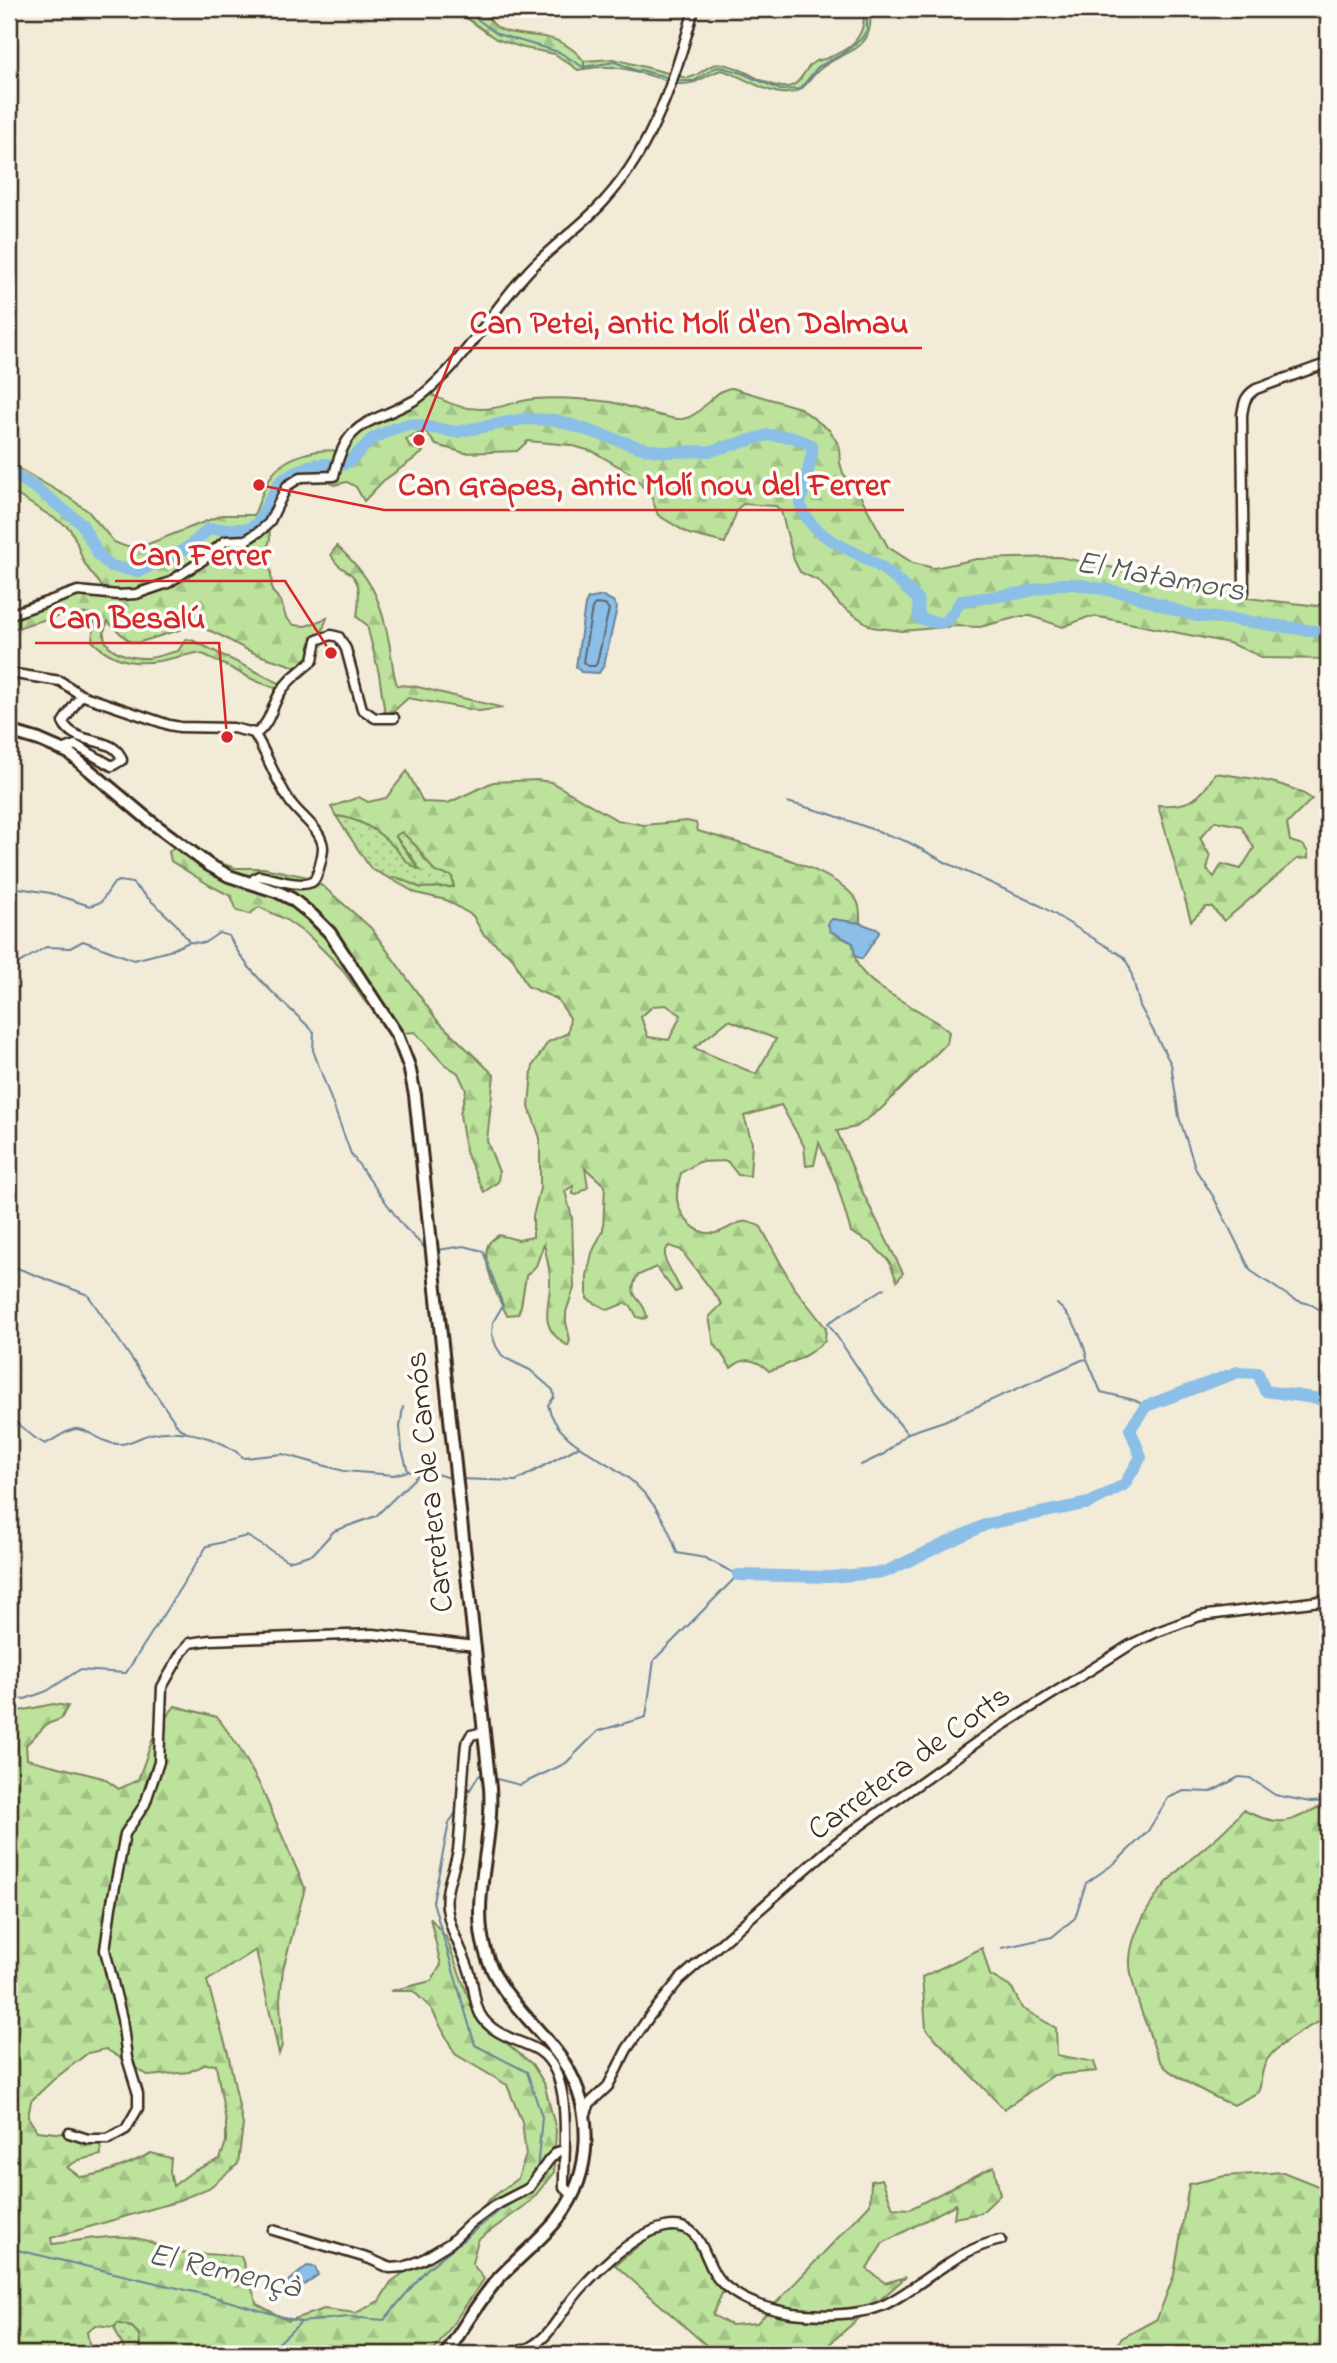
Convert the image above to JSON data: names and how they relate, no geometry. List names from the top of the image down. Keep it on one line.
{"streets":{"street":["Carretera de Camós","Carretera de Corts"]},"crossings":[["Carretera de Camós","Carretera de Corts"]],"water":["El Matamors","El Remençà"],"places":["Can Petei, antic Molí d'en Dalmau","Can Grapes, antic Molí nou del Ferrer","Can Ferrer","Can Besalú"]}
